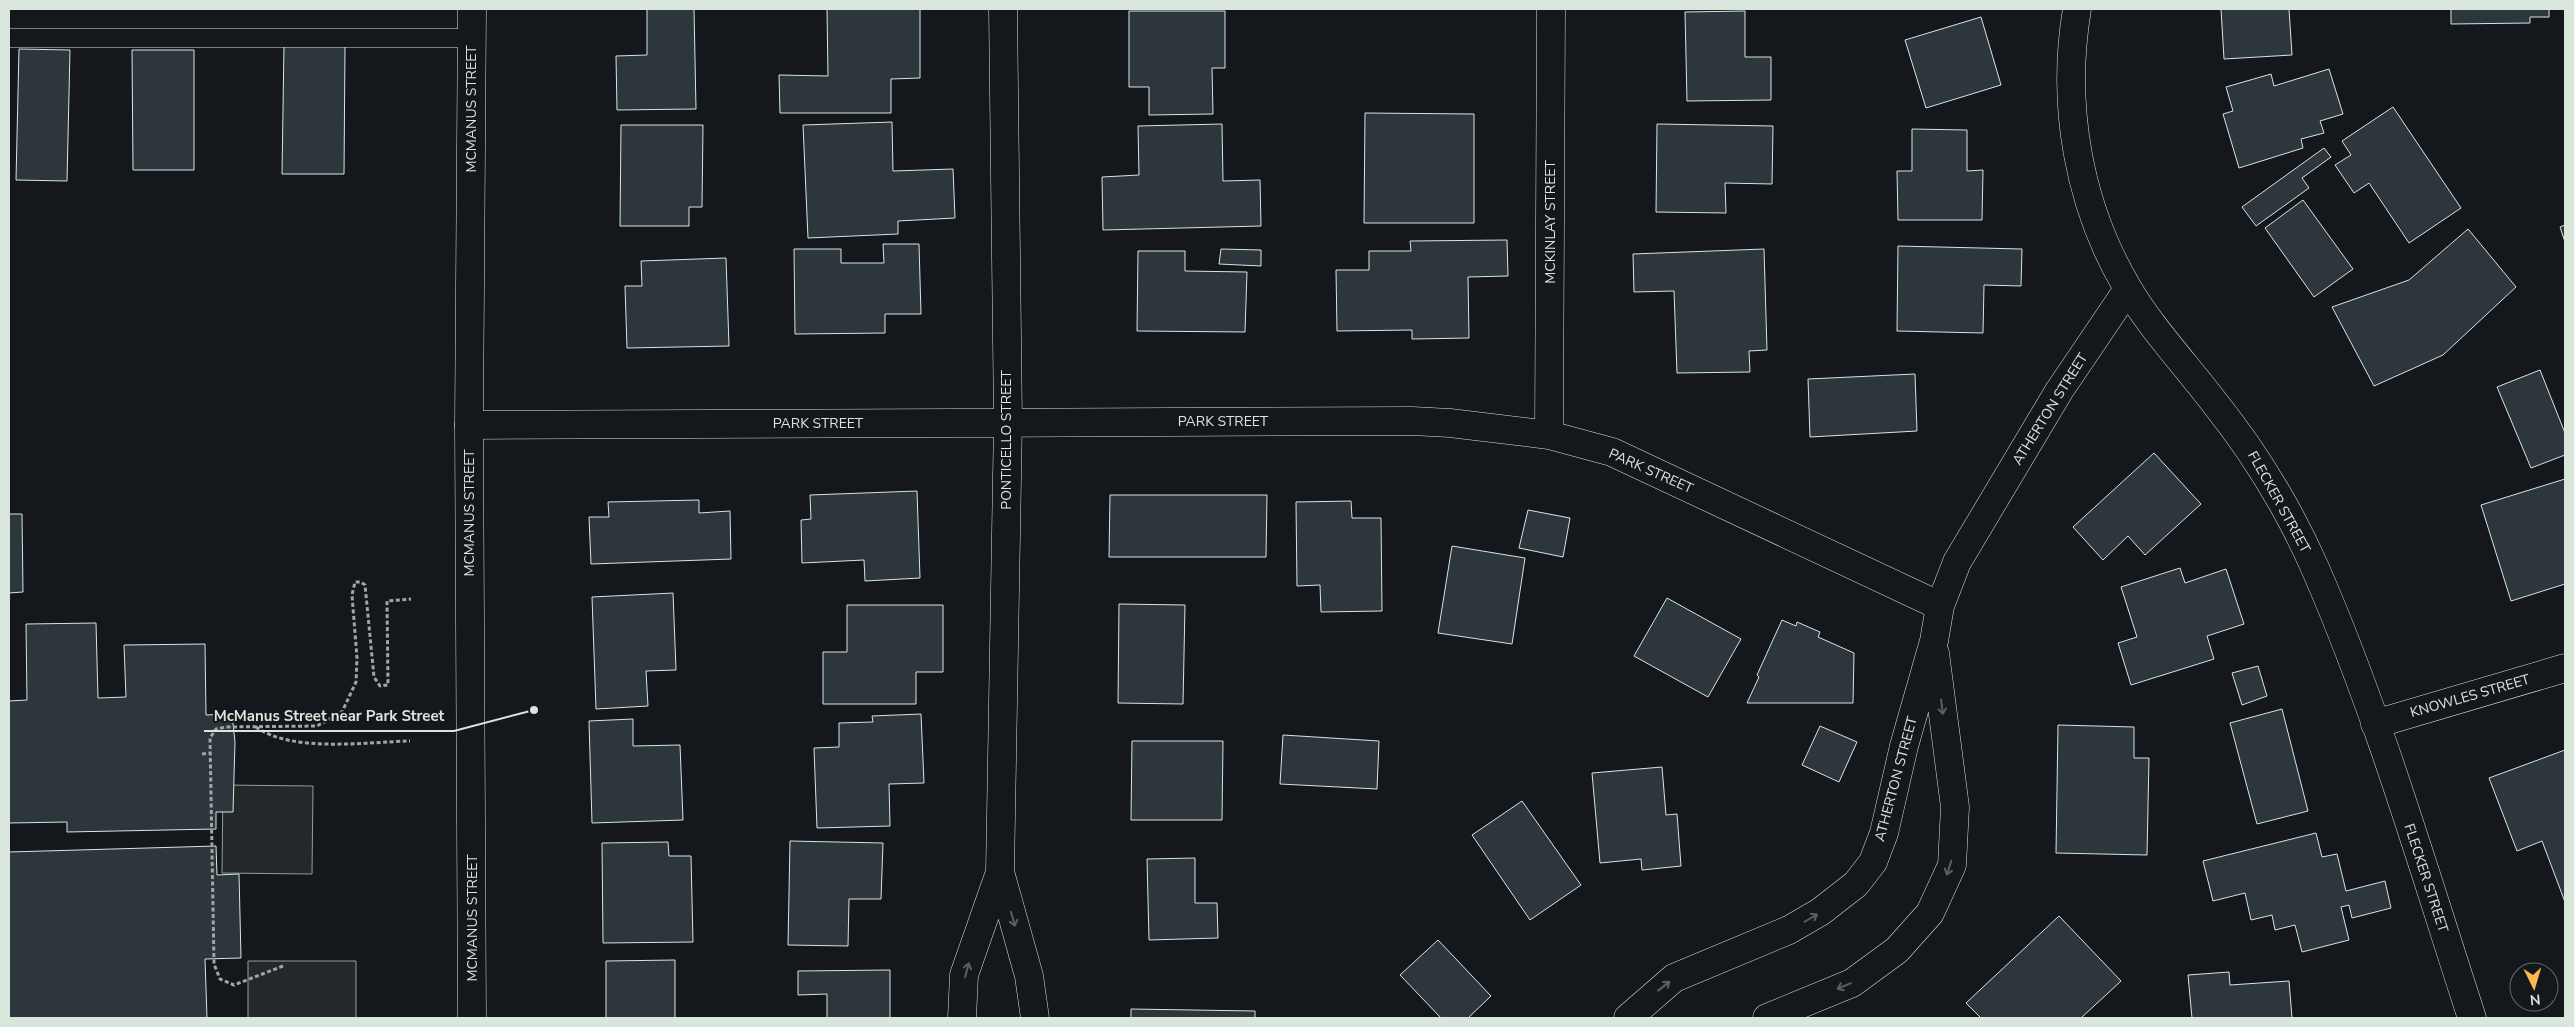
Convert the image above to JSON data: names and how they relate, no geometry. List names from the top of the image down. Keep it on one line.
{"streets":{"street":["MCMANUS STREET","MCKINLAY STREET","ATHERTON STREET","PARK STREET","PONTICELLO STREET","FLECKER STREET","KNOWLES STREET"]},"crossings":[["MCMANUS STREET","PARK STREET"],["MCKINLAY STREET","PARK STREET"],["ATHERTON STREET","PARK STREET"],["ATHERTON STREET","FLECKER STREET"],["PARK STREET","PONTICELLO STREET"],["FLECKER STREET","KNOWLES STREET"]],"places":["McManus Street near Park Street"],"north":"bottom"}
